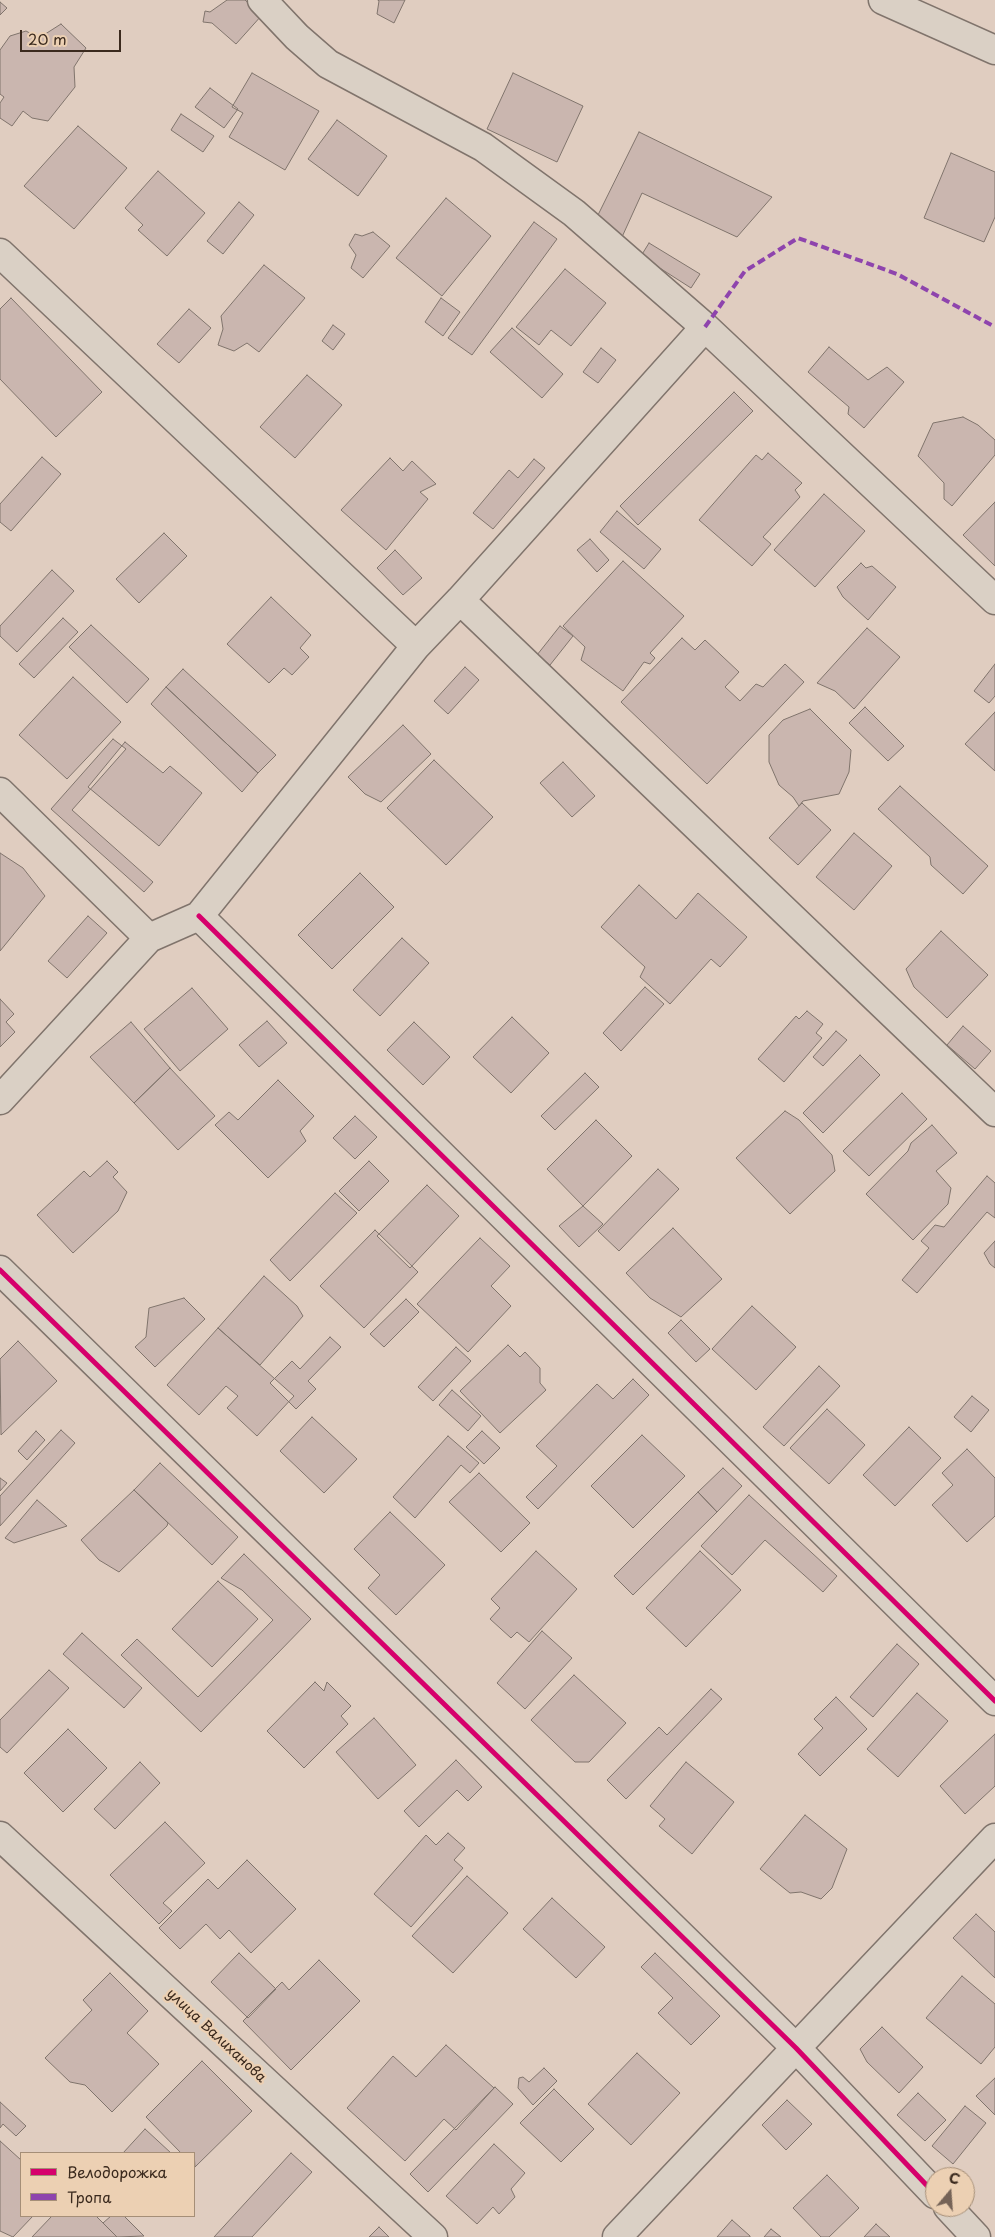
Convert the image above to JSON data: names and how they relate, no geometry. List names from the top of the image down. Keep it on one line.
{"streets":{"street":["улица Валиханова"]},"legend":["Велодорожка","Тропа"],"scale_bar":"20 m","north":"top"}
